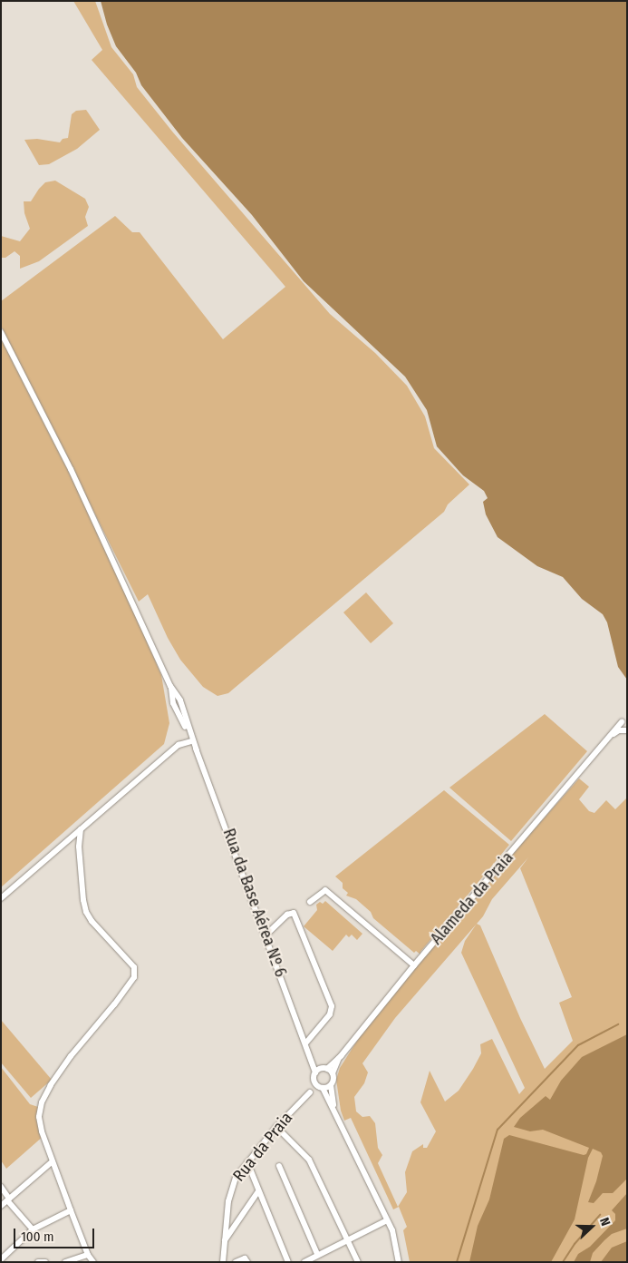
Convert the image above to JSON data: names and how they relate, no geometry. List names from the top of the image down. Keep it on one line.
{"streets":{"street":["Alameda da Praia","Rua da Base Aérea Nº 6","Rua da Praia"]},"scale_bar":"100 m","north":"right"}
